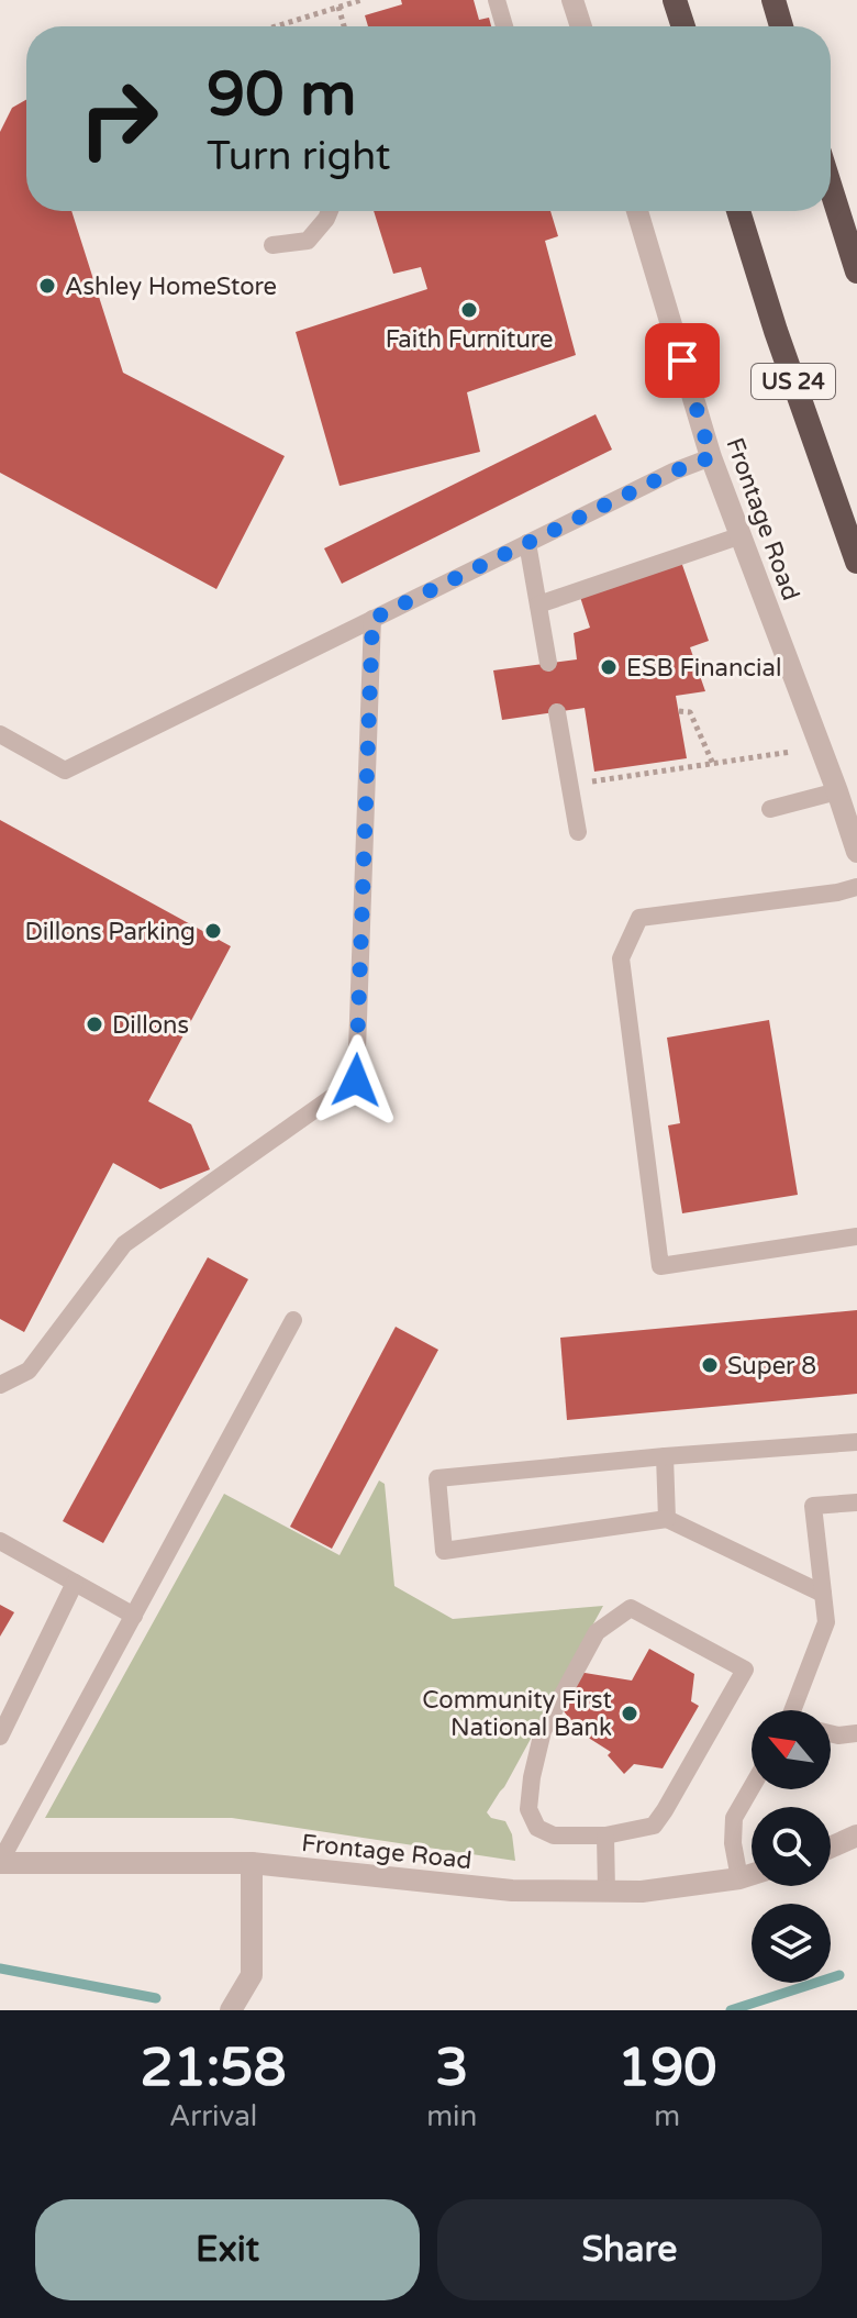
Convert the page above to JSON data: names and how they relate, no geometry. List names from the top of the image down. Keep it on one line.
{"streets":{"highway":["US 24"],"street":["Frontage Road"]},"places":["Ashley HomeStore","Faith Furniture","ESB Financial","Dillons Parking","Dillons","Super 8","Community First National Bank"],"north":"top left","page":{"turn":["90 m","Turn right"],"eta":["21:58","Arrival","3","min","190","m"],"buttons":["Exit","Share"]}}
